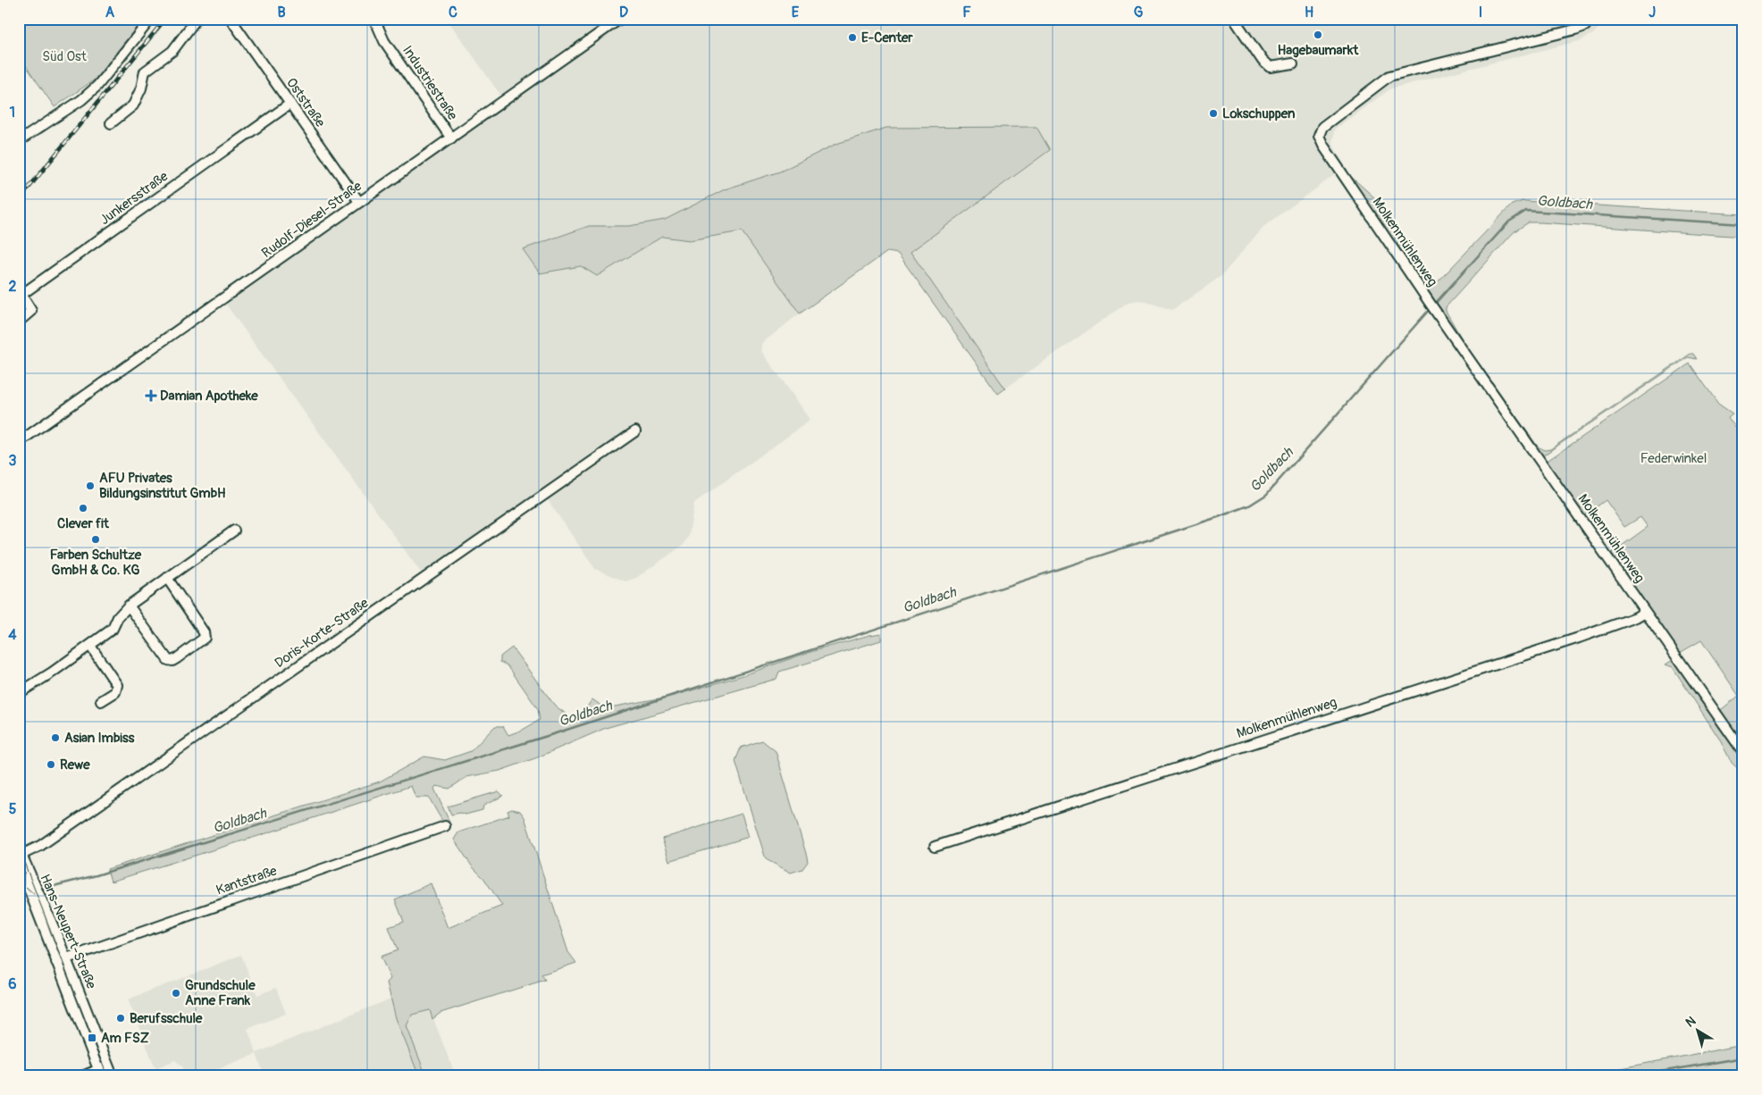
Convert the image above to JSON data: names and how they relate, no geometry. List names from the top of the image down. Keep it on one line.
{"streets":{"street":["Industriestraße","Oststraße","Junkersstraße","Rudolf-Diesel-Straße","Molkenmühlenweg","Doris-Korte-Straße","Kantstraße","Hans-Neupert-Straße"]},"crossings":[["Industriestraße","Rudolf-Diesel-Straße"],["Oststraße","Junkersstraße"],["Oststraße","Rudolf-Diesel-Straße"],["Doris-Korte-Straße","Hans-Neupert-Straße"],["Kantstraße","Hans-Neupert-Straße"]],"water":["Goldbach"],"parks":["Süd Ost","Federwinkel"],"places":{"other":["Hagebaumarkt","E-Center","Lokschuppen","AFU Privates Bildungsinstitut GmbH","Clever fit","Farben Schultze GmbH & Co. KG","Asian Imbiss","Rewe","Grundschule Anne Frank","Berufsschule"],"health":["Damian Apotheke"],"transit":["Am FSZ"]},"north":"top left","grid":{"columns":["A","B","C","D","E","F","G","H","I","J"],"rows":["1","2","3","4","5","6"]}}
